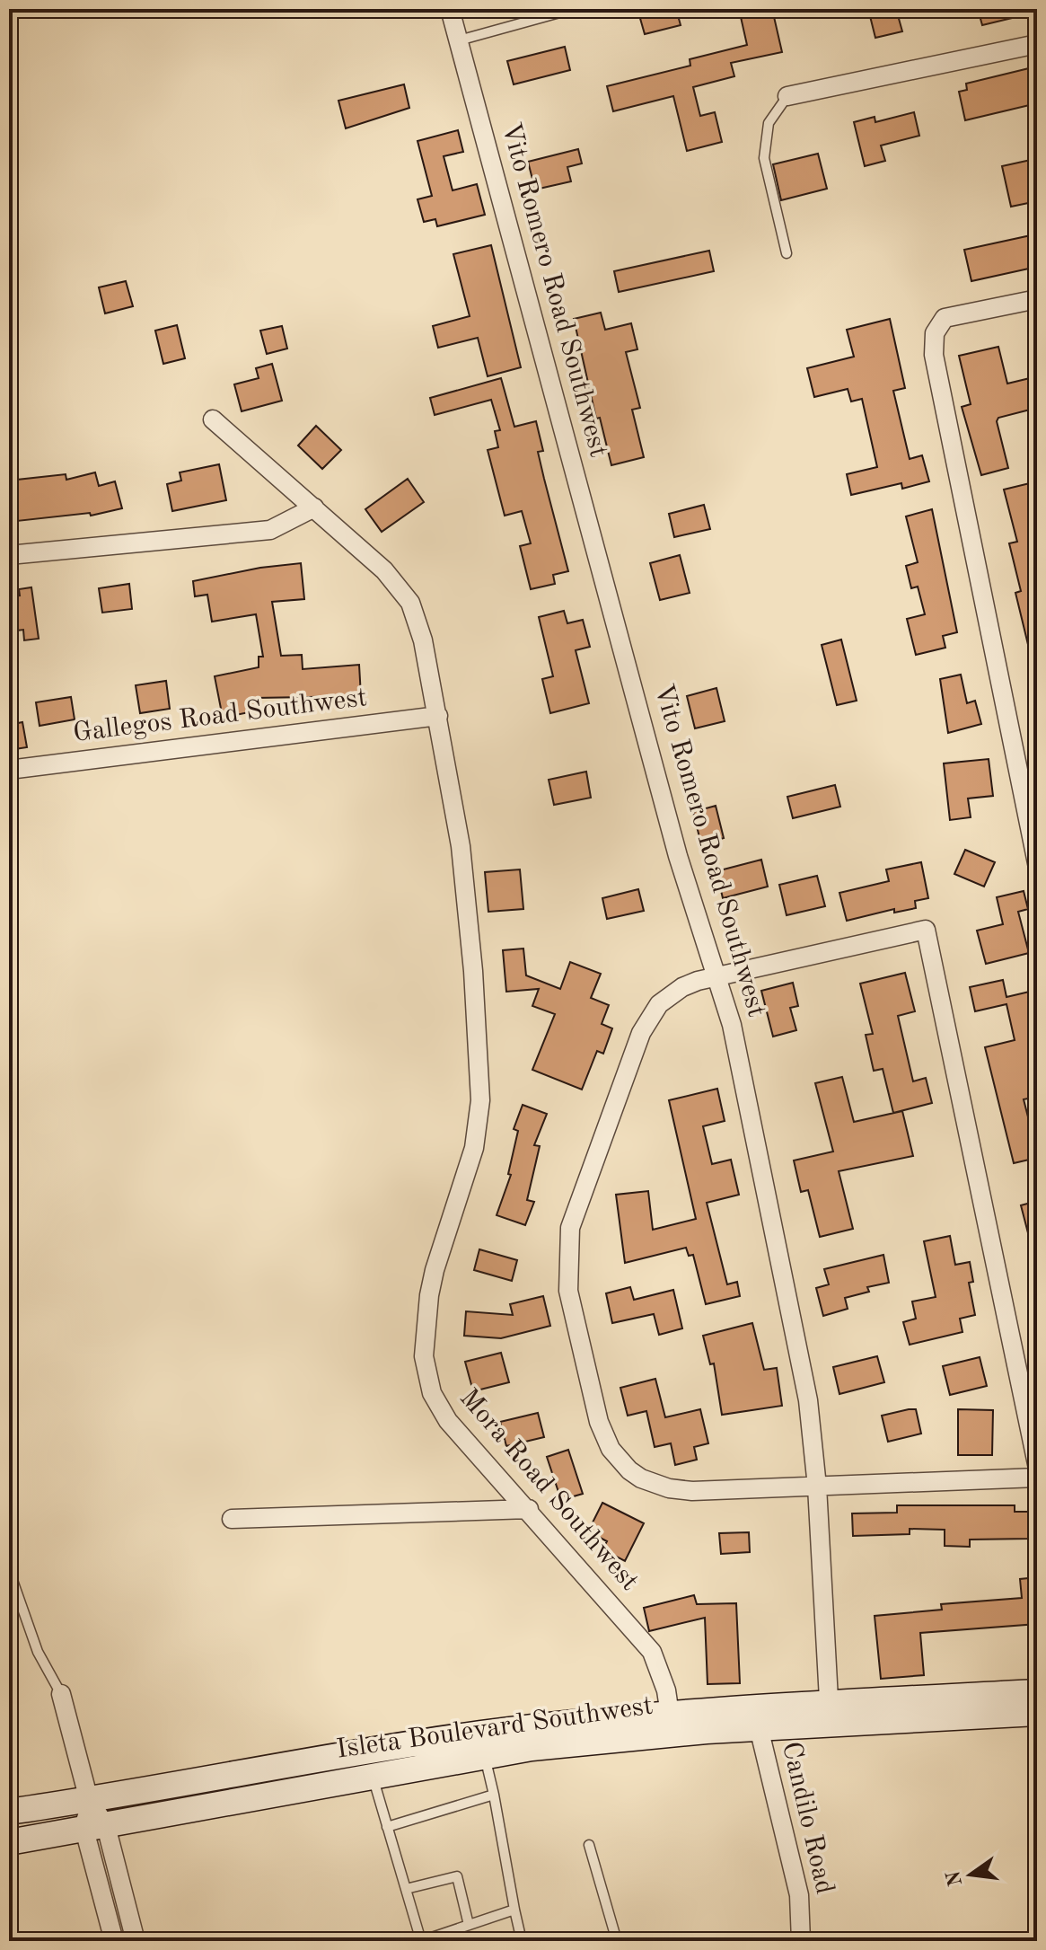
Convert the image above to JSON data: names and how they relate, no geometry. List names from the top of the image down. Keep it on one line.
{"streets":{"main road":["Isleta Boulevard Southwest"],"street":["Vito Romero Road Southwest","Gallegos Road Southwest","Mora Road Southwest","Candilo Road"]},"crossings":[["Vito Romero Road Southwest","Isleta Boulevard Southwest"],["Gallegos Road Southwest","Mora Road Southwest"],["Mora Road Southwest","Isleta Boulevard Southwest"],["Isleta Boulevard Southwest","Candilo Road"]],"north":"left"}
